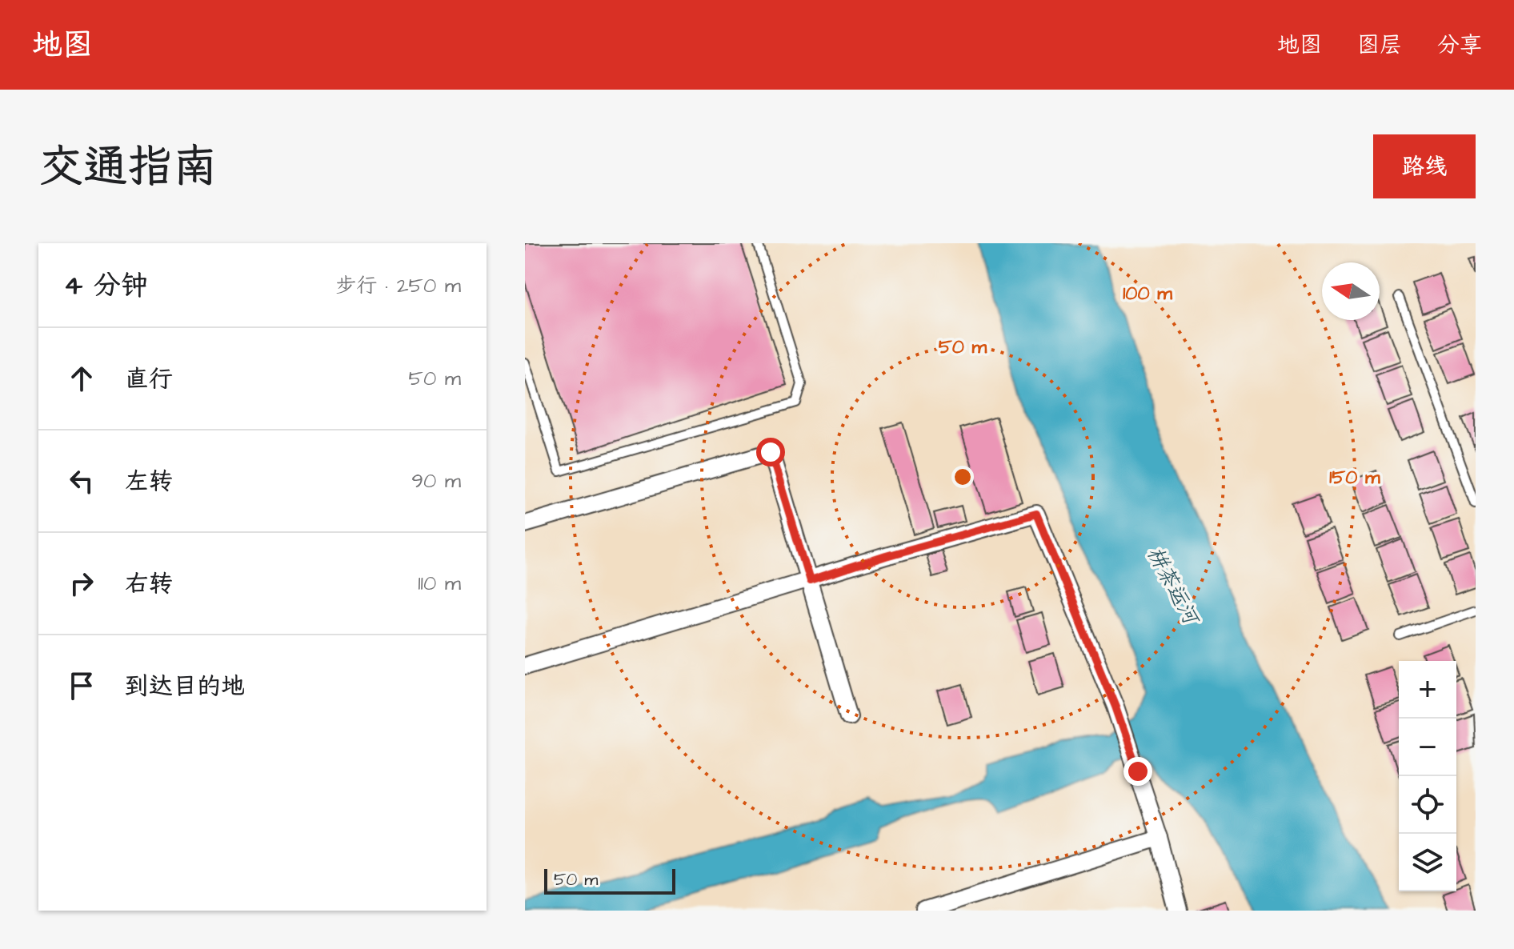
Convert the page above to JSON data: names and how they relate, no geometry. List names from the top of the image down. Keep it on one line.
{"water":["栟茶运河"],"scale_bar":"50 m","north":"left","page":{"header":"地图","nav":["地图","图层","分享"],"title":"交通指南","buttons":"路线","heading":["4 分钟","步行 · 250 m"],"list":[["直行","50 m"],["左转","90 m"],["右转","110 m"],"到达目的地"],"map_buttons":["+","−"],"scale":"50 m"},"rings":["100 m","50 m","150 m"]}
